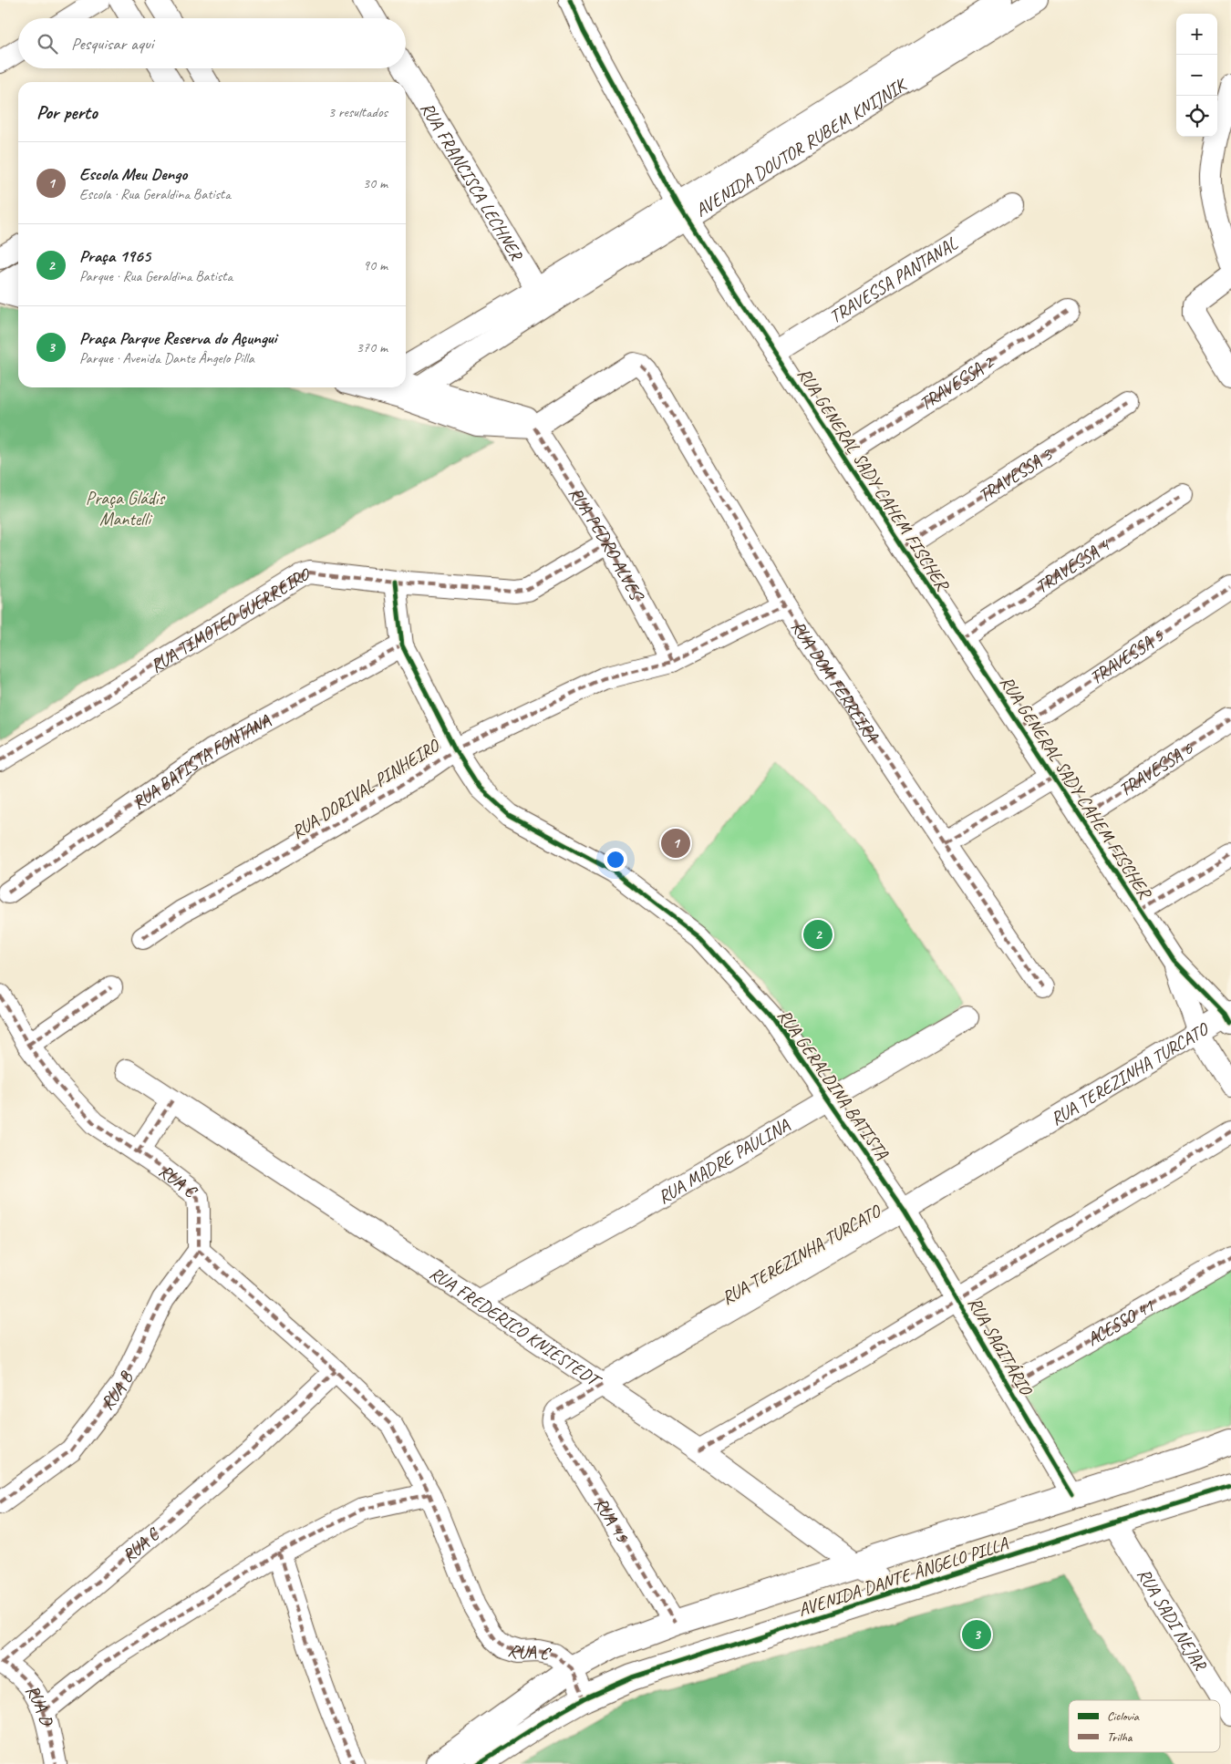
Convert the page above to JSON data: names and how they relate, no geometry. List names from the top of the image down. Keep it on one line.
{"streets":{"main road":["AVENIDA DANTE ÂNGELO PILLA"],"street":["AVENIDA DOUTOR RUBEM KNIJNIK","RUA FRANCISCA LECHNER","TRAVESSA PANTANAL","TRAVESSA 2","TRAVESSA 3","RUA GENERAL SADY CAHEM FISCHER","RUA PEDRO ALVES","TRAVESSA 4","RUA TIMOTEO GUERREIRO","TRAVESSA 5","RUA DOM FERREIRA","RUA BATISTA FONTANA","TRAVESSA 6","RUA DORIVAL PINHEIRO","RUA TEREZINHA TURCATO","RUA GERALDINA BATISTA","RUA MADRE PAULINA","RUA C","ACESSO 41","RUA FREDERICO KNIESTEDT","RUA SAGITÁRIO","RUA B","RUA 45","RUA SADI NEJAR","RUA D"]},"crossings":[["AVENIDA DOUTOR RUBEM KNIJNIK","RUA FRANCISCA LECHNER"],["AVENIDA DOUTOR RUBEM KNIJNIK","RUA GENERAL SADY CAHEM FISCHER"],["TRAVESSA PANTANAL","RUA GENERAL SADY CAHEM FISCHER"],["TRAVESSA 2","RUA GENERAL SADY CAHEM FISCHER"],["TRAVESSA 3","RUA GENERAL SADY CAHEM FISCHER"],["RUA GENERAL SADY CAHEM FISCHER","TRAVESSA 4"],["RUA GENERAL SADY CAHEM FISCHER","TRAVESSA 5"],["RUA GENERAL SADY CAHEM FISCHER","TRAVESSA 6"],["RUA PEDRO ALVES","RUA TIMOTEO GUERREIRO"],["RUA PEDRO ALVES","RUA DOM FERREIRA"],["RUA PEDRO ALVES","RUA DORIVAL PINHEIRO"],["RUA TIMOTEO GUERREIRO","RUA GERALDINA BATISTA"],["RUA DOM FERREIRA","RUA DORIVAL PINHEIRO"],["RUA BATISTA FONTANA","RUA GERALDINA BATISTA"],["RUA DORIVAL PINHEIRO","RUA GERALDINA BATISTA"],["RUA TEREZINHA TURCATO","RUA GERALDINA BATISTA"],["RUA TEREZINHA TURCATO","RUA FREDERICO KNIESTEDT"],["RUA TEREZINHA TURCATO","RUA SAGITÁRIO"],["RUA TEREZINHA TURCATO","RUA 45"],["RUA GERALDINA BATISTA","RUA MADRE PAULINA"],["RUA GERALDINA BATISTA","RUA SAGITÁRIO"],["RUA MADRE PAULINA","RUA FREDERICO KNIESTEDT"],["RUA C","RUA B"],["RUA C","AVENIDA DANTE ÂNGELO PILLA"],["RUA C","RUA D"],["ACESSO 41","RUA SAGITÁRIO"],["RUA FREDERICO KNIESTEDT","AVENIDA DANTE ÂNGELO PILLA"],["RUA SAGITÁRIO","AVENIDA DANTE ÂNGELO PILLA"],["RUA 45","AVENIDA DANTE ÂNGELO PILLA"],["AVENIDA DANTE ÂNGELO PILLA","RUA SADI NEJAR"]],"parks":["Praça Gládis Mantelli"],"legend":["Ciclovia","Trilha"],"page":{"map_buttons":["+","−"],"search":"Pesquisar aqui","heading":["Por perto","3 resultados"],"list":[{"mark":"1","name":"Escola Meu Dengo","note":"Escola · Rua Geraldina Batista","value":"30 m"},{"mark":"2","name":"Praça 1965","note":"Parque · Rua Geraldina Batista","value":"90 m"},{"mark":"3","name":"Praça Parque Reserva do Açungui","note":"Parque · Avenida Dante Ângelo Pilla","value":"370 m"}],"pins":["1","2","3"]}}
